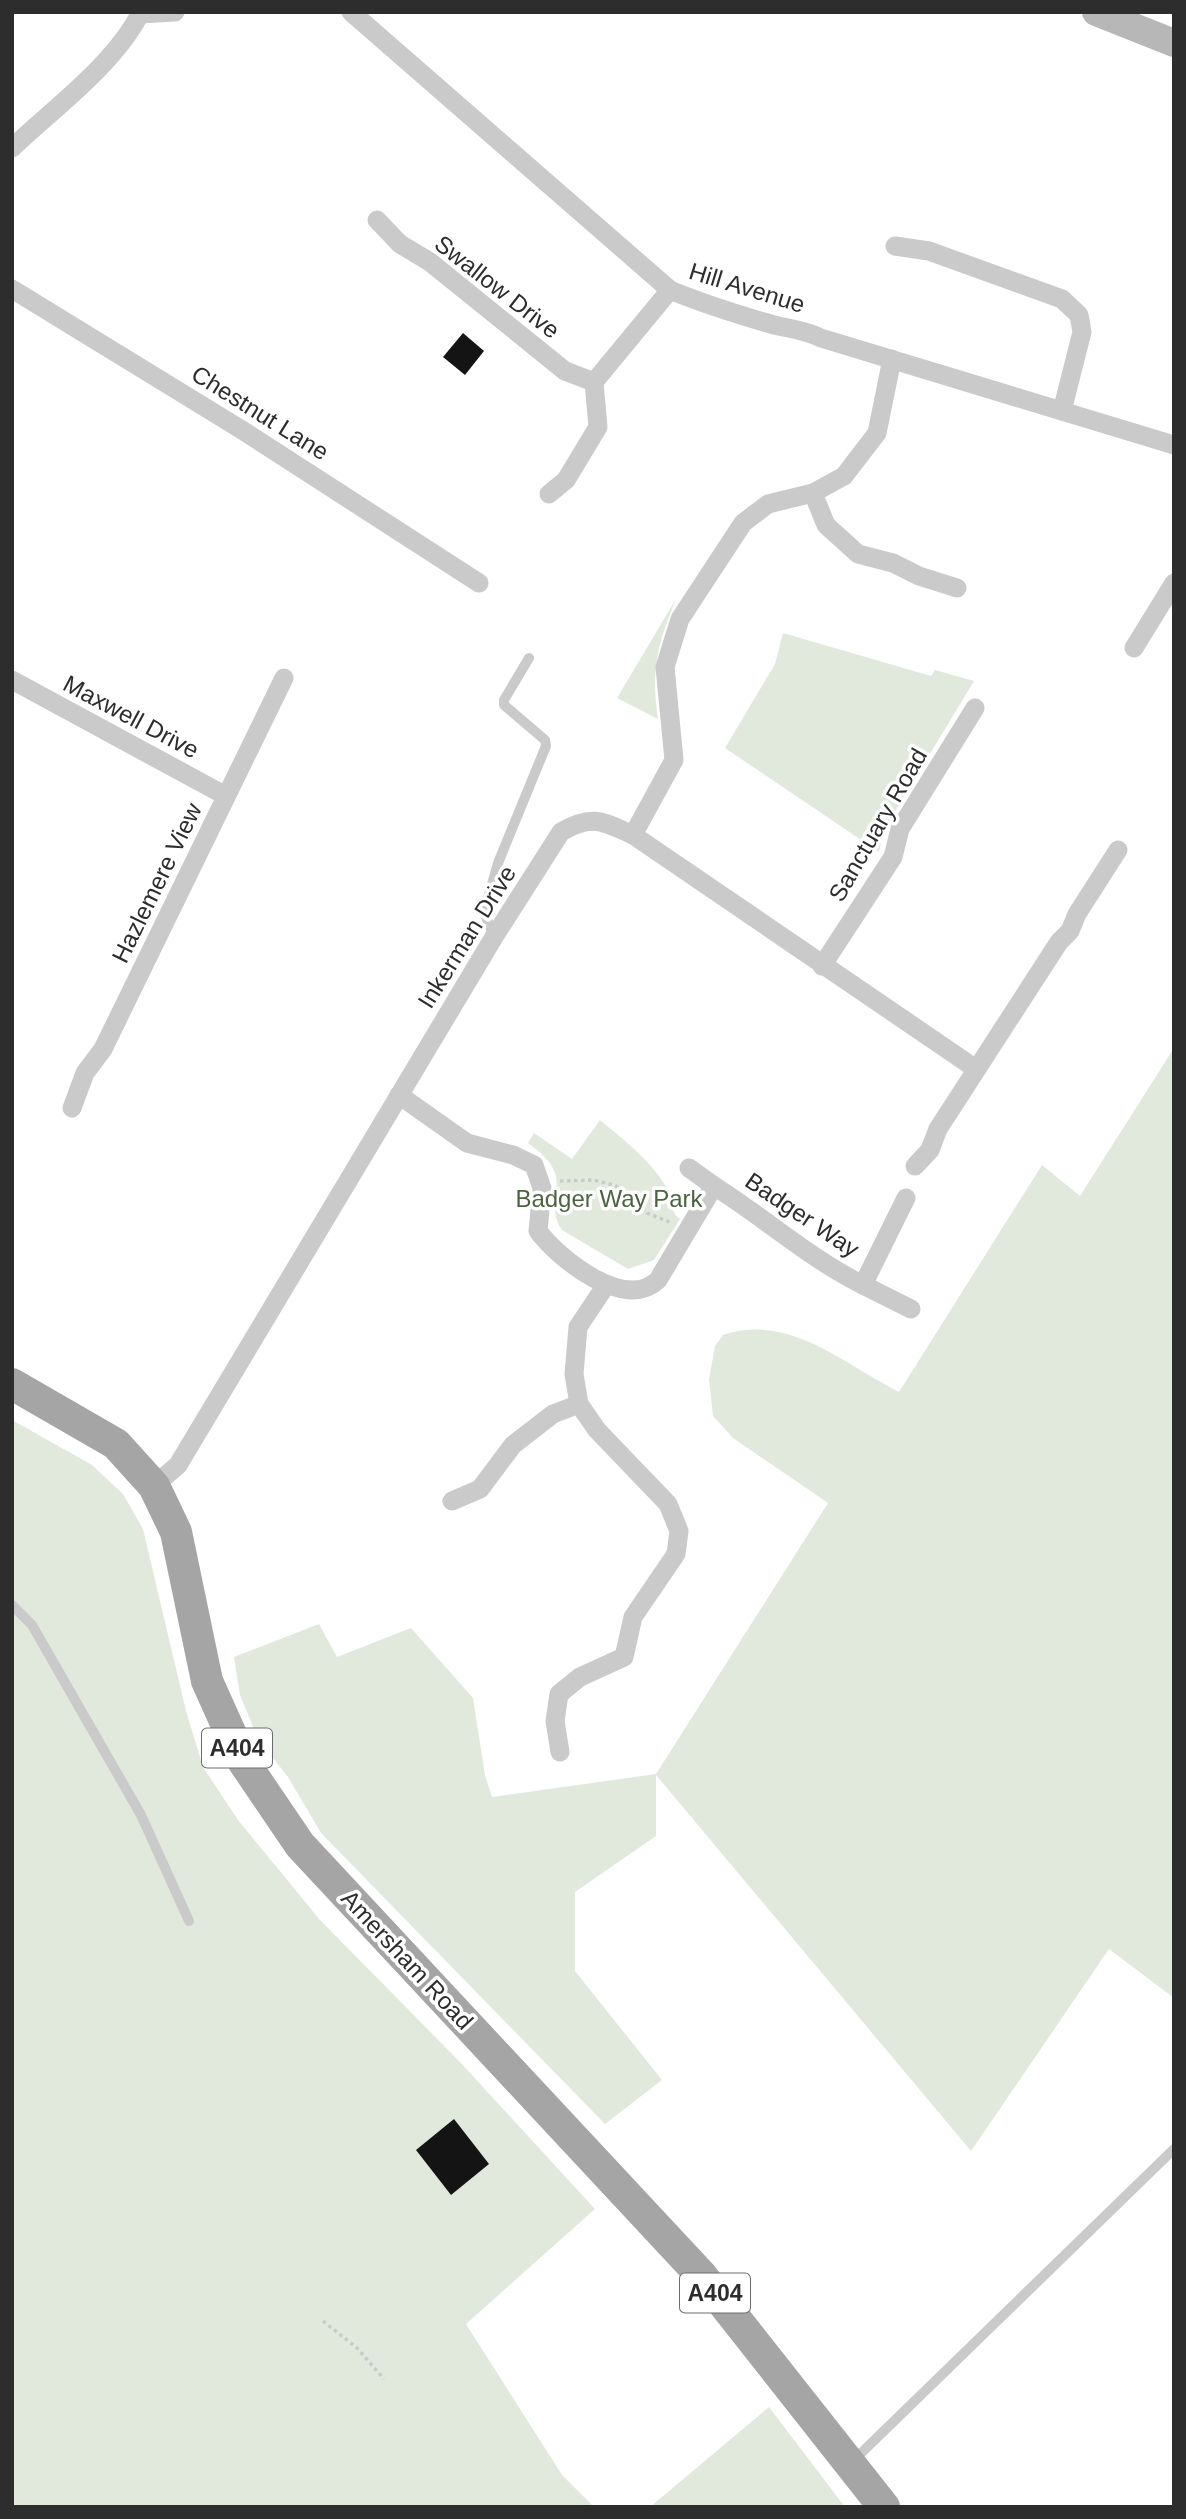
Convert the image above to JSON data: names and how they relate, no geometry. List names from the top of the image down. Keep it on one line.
{"streets":{"main road":["A404","Amersham Road"],"street":["Swallow Drive","Hill Avenue","Chestnut Lane","Maxwell Drive","Sanctuary Road","Hazlemere View","Inkerman Drive","Badger Way"]},"crossings":[["Maxwell Drive","Hazlemere View"],["Sanctuary Road","Inkerman Drive"],["Inkerman Drive","Amersham Road"]],"parks":["Badger Way Park"]}
